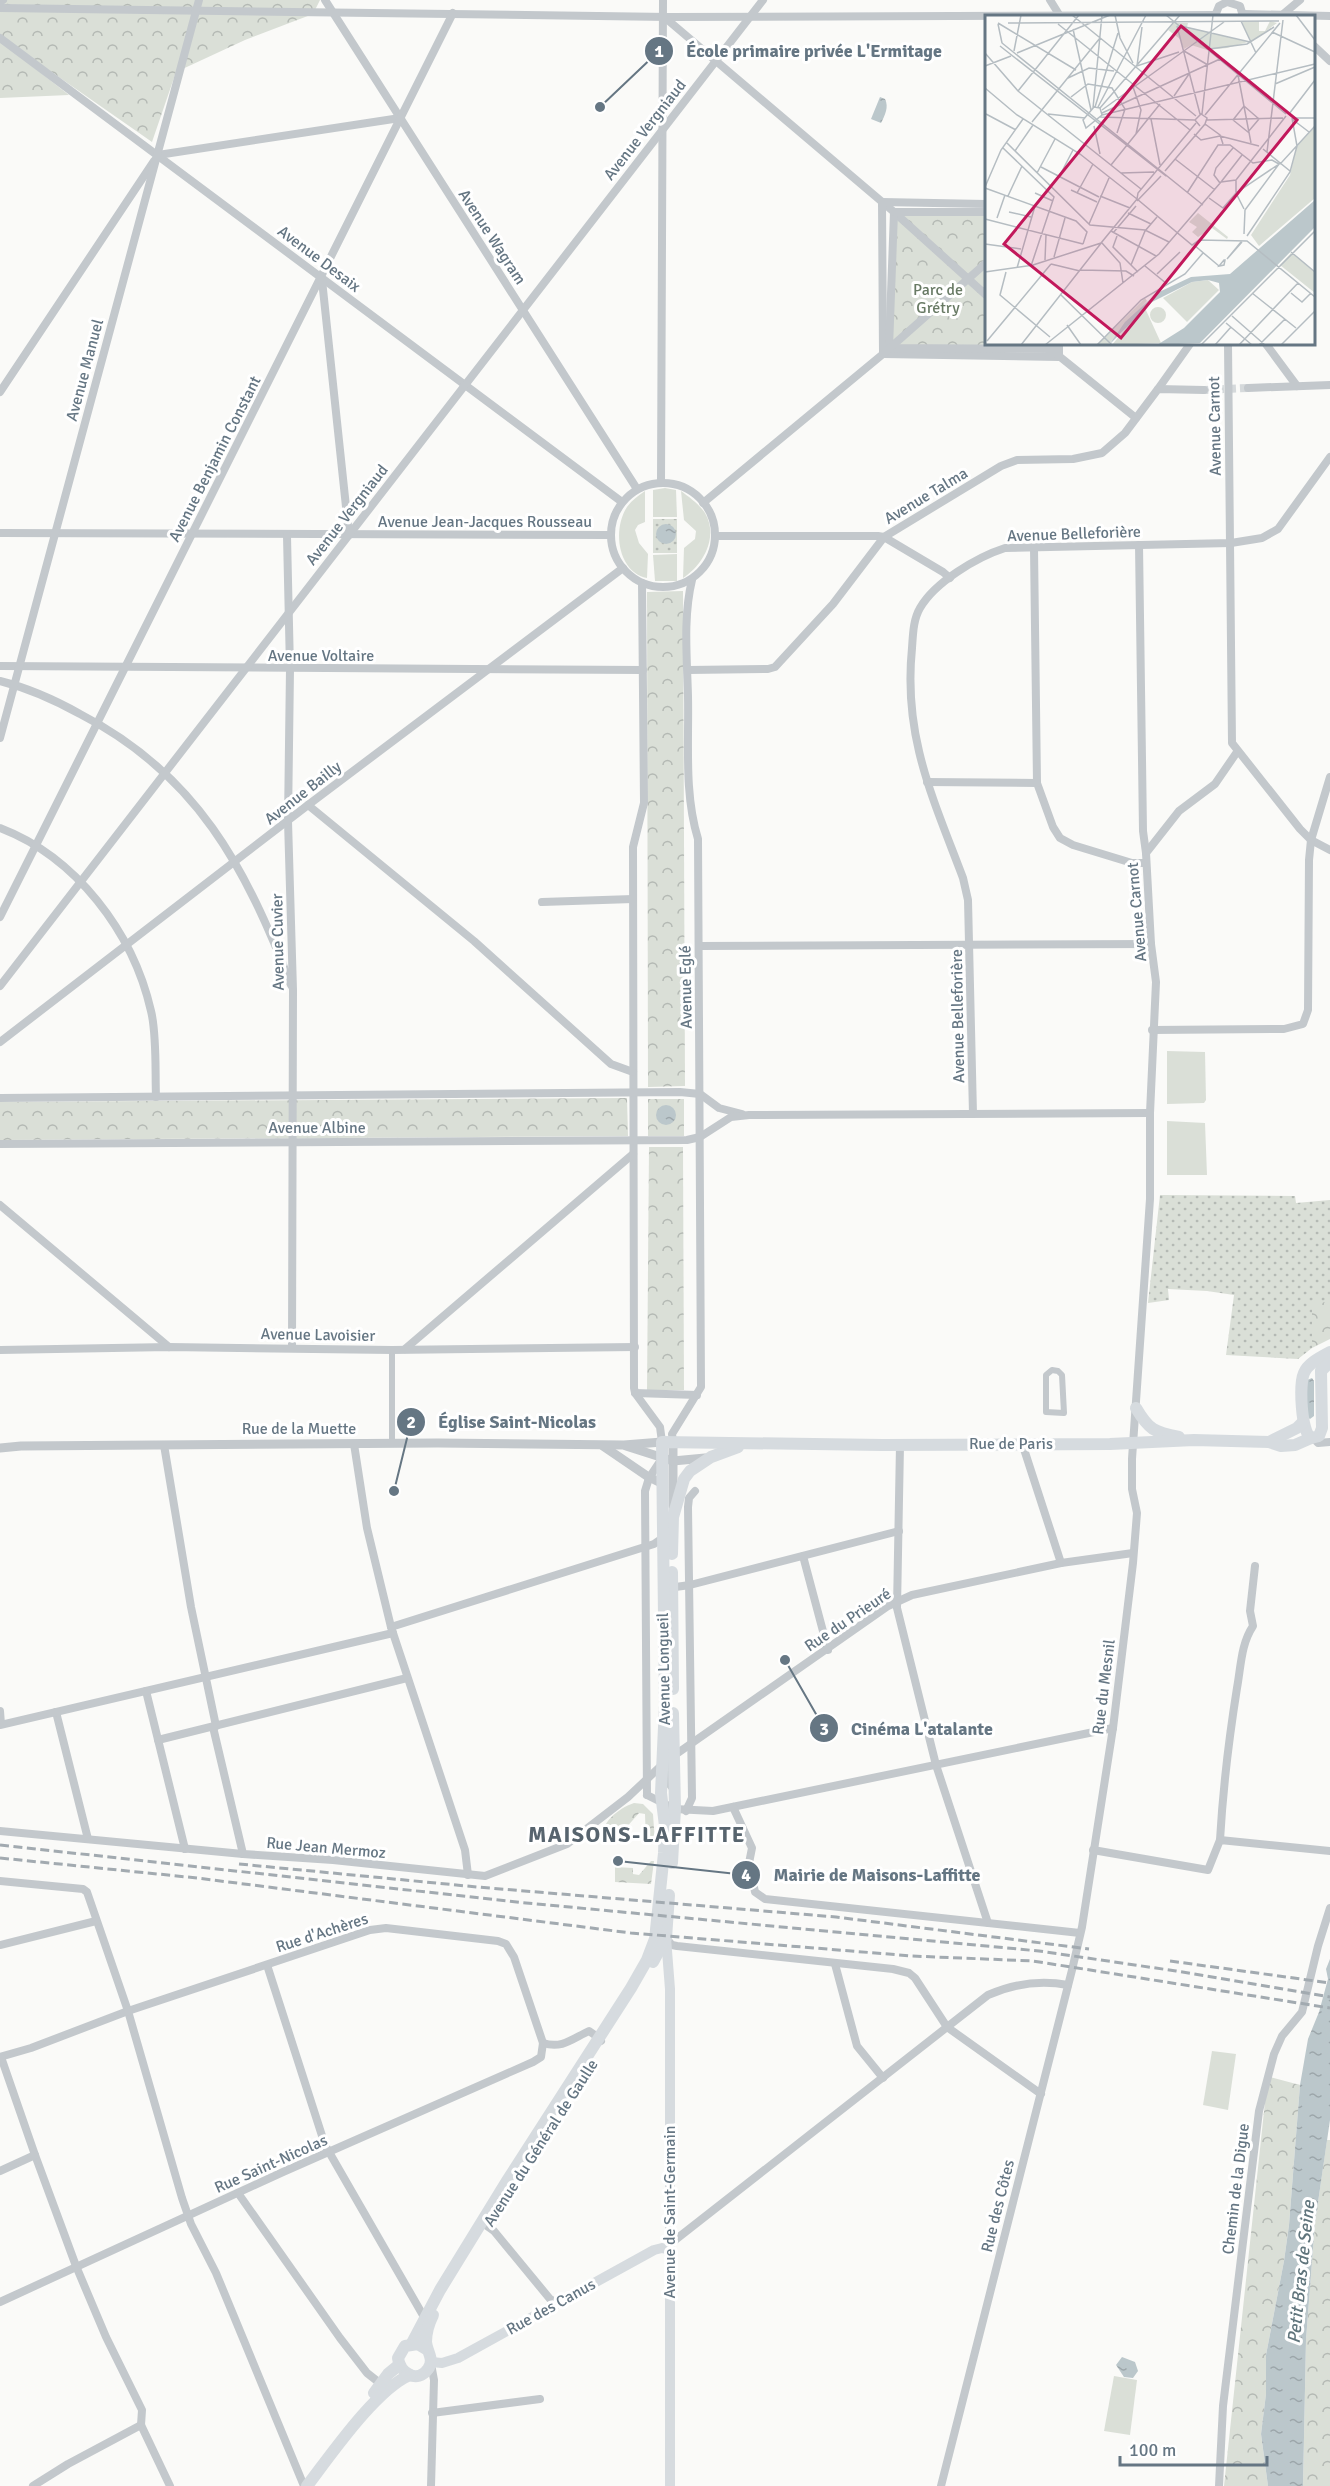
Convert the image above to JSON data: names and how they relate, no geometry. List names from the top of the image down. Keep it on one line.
{"streets":{"main road":["Rue de Paris","Avenue Longueil","Avenue du Général de Gaulle","Avenue de Saint-Germain","Rue des Canus"],"street":["Avenue Vergniaud","Avenue Wagram","Avenue Desaix","Avenue Manuel","Avenue Carnot","Avenue Benjamin Constant","Avenue Talma","Avenue Jean-Jacques Rousseau","Avenue Belleforière","Avenue Voltaire","Avenue Bailly","Avenue Cuvier","Avenue Eglé","Avenue Albine","Avenue Lavoisier","Rue de la Muette","Rue du Prieuré","Rue du Mesnil","Rue Jean Mermoz","Rue d'Achères","Rue Saint-Nicolas","Chemin de la Digue","Rue des Côtes"]},"crossings":[["Avenue Vergniaud","Avenue Wagram"],["Avenue Vergniaud","Avenue Desaix"],["Avenue Vergniaud","Avenue Jean-Jacques Rousseau"],["Avenue Vergniaud","Avenue Voltaire"],["Avenue Vergniaud","Avenue Cuvier"],["Avenue Wagram","Avenue Desaix"],["Avenue Wagram","Avenue Benjamin Constant"],["Avenue Wagram","Avenue Jean-Jacques Rousseau"],["Avenue Wagram","Avenue Bailly"],["Avenue Wagram","Avenue Eglé"],["Avenue Desaix","Avenue Manuel"],["Avenue Desaix","Avenue Benjamin Constant"],["Avenue Desaix","Avenue Jean-Jacques Rousseau"],["Avenue Desaix","Avenue Bailly"],["Avenue Desaix","Avenue Eglé"],["Avenue Manuel","Avenue Jean-Jacques Rousseau"],["Avenue Manuel","Avenue Voltaire"],["Avenue Carnot","Avenue Belleforière"],["Avenue Carnot","Rue du Mesnil"],["Avenue Benjamin Constant","Avenue Jean-Jacques Rousseau"],["Avenue Benjamin Constant","Avenue Voltaire"],["Avenue Talma","Avenue Eglé"],["Avenue Jean-Jacques Rousseau","Avenue Bailly"],["Avenue Jean-Jacques Rousseau","Avenue Cuvier"],["Avenue Jean-Jacques Rousseau","Avenue Eglé"],["Avenue Voltaire","Avenue Bailly"],["Avenue Voltaire","Avenue Cuvier"],["Avenue Bailly","Avenue Cuvier"],["Avenue Bailly","Avenue Eglé"],["Avenue Cuvier","Avenue Albine"],["Avenue Cuvier","Avenue Lavoisier"],["Avenue Eglé","Avenue Albine"],["Avenue Eglé","Rue de la Muette"],["Avenue Eglé","Rue de Paris"],["Avenue Eglé","Avenue Longueil"],["Rue de la Muette","Rue de Paris"],["Rue de la Muette","Avenue Longueil"],["Rue de Paris","Avenue Longueil"],["Rue de Paris","Rue du Mesnil"],["Rue du Prieuré","Avenue Longueil"],["Rue du Prieuré","Rue du Mesnil"],["Rue du Prieuré","Rue Jean Mermoz"],["Avenue Longueil","Rue Jean Mermoz"],["Rue du Mesnil","Rue des Côtes"],["Rue d'Achères","Rue Saint-Nicolas"],["Avenue du Général de Gaulle","Avenue de Saint-Germain"],["Avenue du Général de Gaulle","Rue des Canus"],["Avenue de Saint-Germain","Rue des Canus"]],"districts":["MAISONS-LAFFITTE"],"water":["Petit Bras de Seine"],"parks":["Parc de Grétry"],"places":["École primaire privée L'Ermitage","Église Saint-Nicolas","Cinéma L'atalante","Mairie de Maisons-Laffitte"],"scale_bar":"100 m"}
